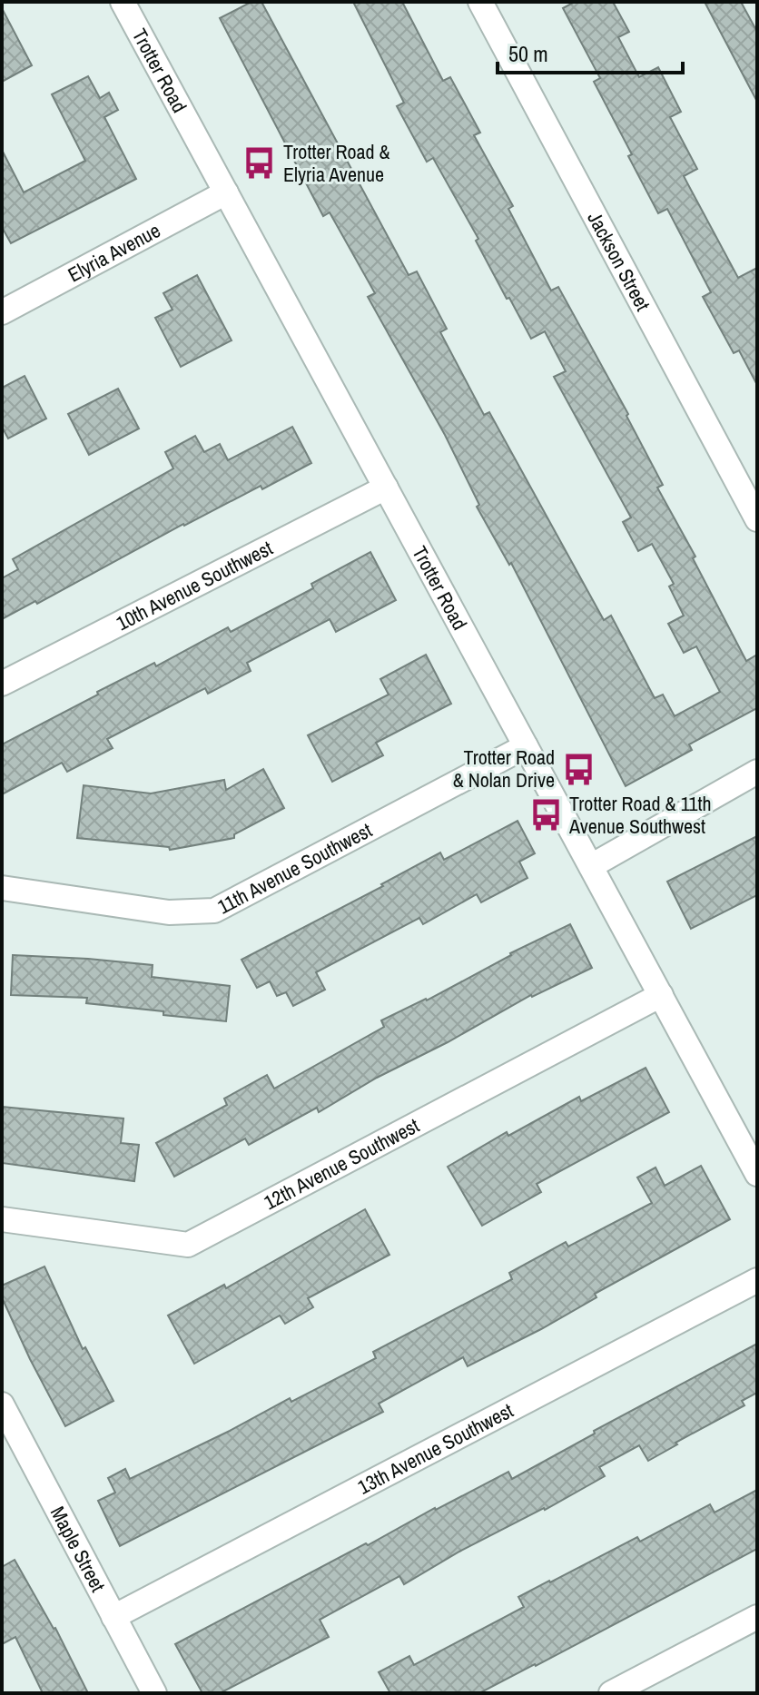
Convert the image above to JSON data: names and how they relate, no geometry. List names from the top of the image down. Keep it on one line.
{"streets":{"street":["Trotter Road","Elyria Avenue","Jackson Street","10th Avenue Southwest","11th Avenue Southwest","12th Avenue Southwest","13th Avenue Southwest","Maple Street"]},"crossings":[["Trotter Road","Elyria Avenue"],["Trotter Road","10th Avenue Southwest"],["Trotter Road","11th Avenue Southwest"],["Trotter Road","12th Avenue Southwest"],["13th Avenue Southwest","Maple Street"]],"places":{"bus stop":["Trotter Road & Elyria Avenue","Trotter Road & Nolan Drive","Trotter Road & 11th Avenue Southwest"]},"scale_bar":"50 m"}
